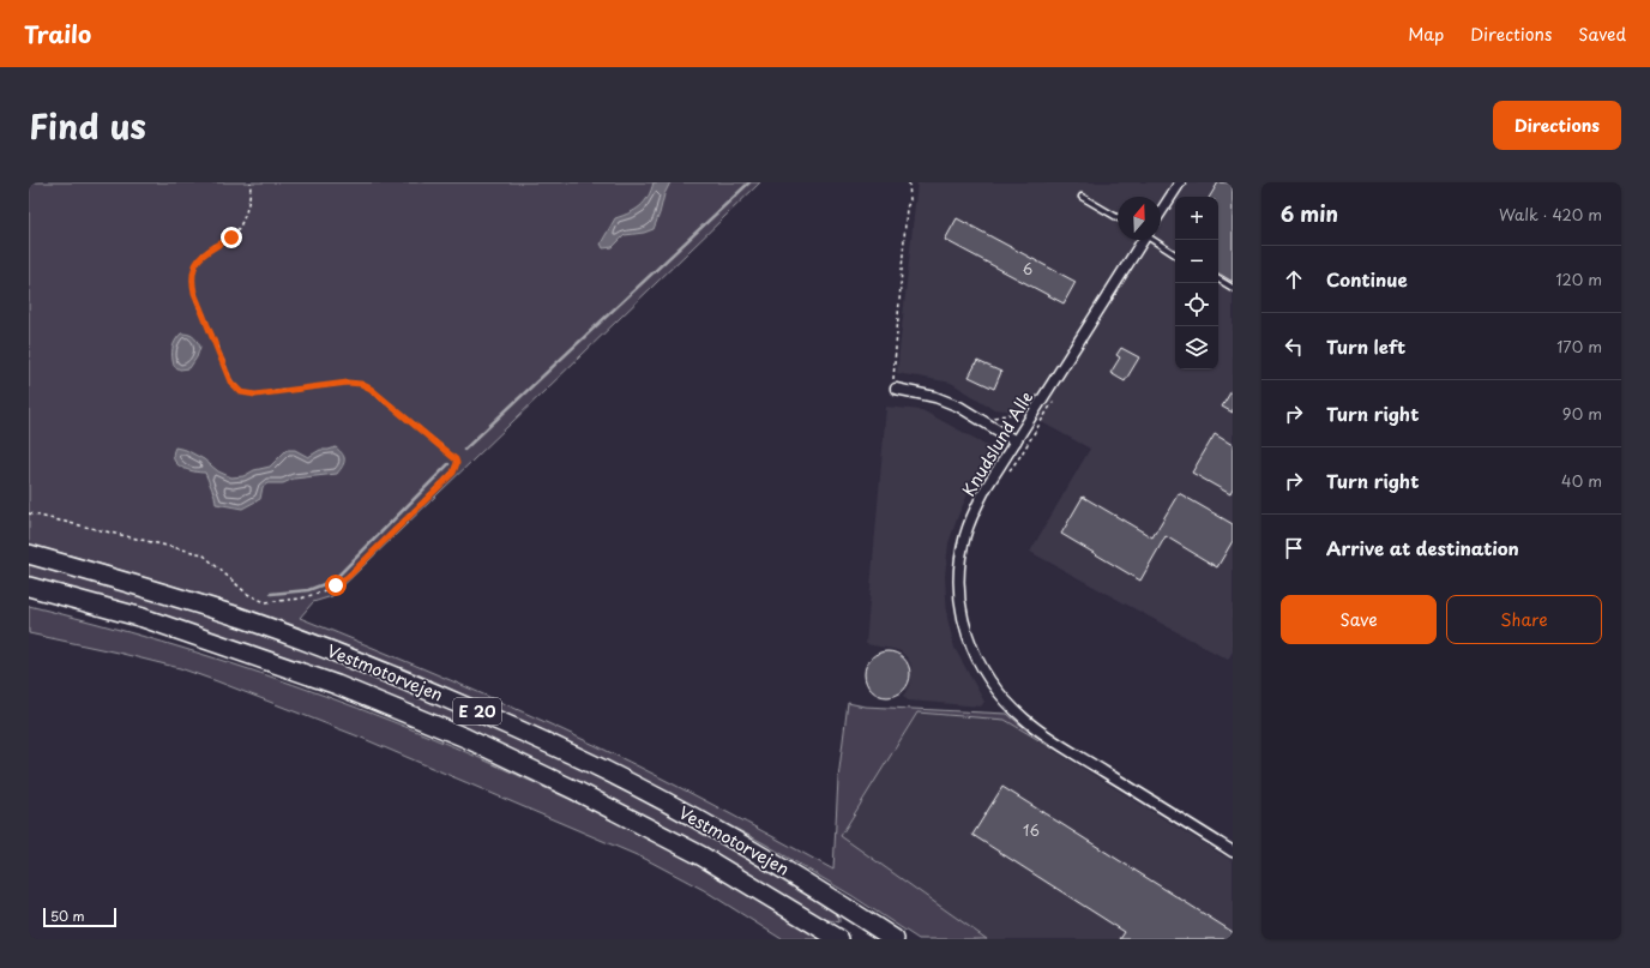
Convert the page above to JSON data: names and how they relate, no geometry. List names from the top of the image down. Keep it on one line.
{"streets":{"highway":["Vestmotorvejen","E 20"],"street":["Knudslund Alle"]},"crossings":[["Vestmotorvejen","E 20"]],"house_numbers":["6","16"],"scale_bar":"50 m","north":"top","page":{"header":"Trailo","nav":["Map","Directions","Saved"],"title":"Find us","buttons":["Directions",["Save","Share"]],"heading":["6 min","Walk · 420 m"],"map_buttons":["+","−"],"list":[["Continue","120 m"],["Turn left","170 m"],["Turn right","90 m"],["Turn right","40 m"],"Arrive at destination"],"scale":"50 m"}}
